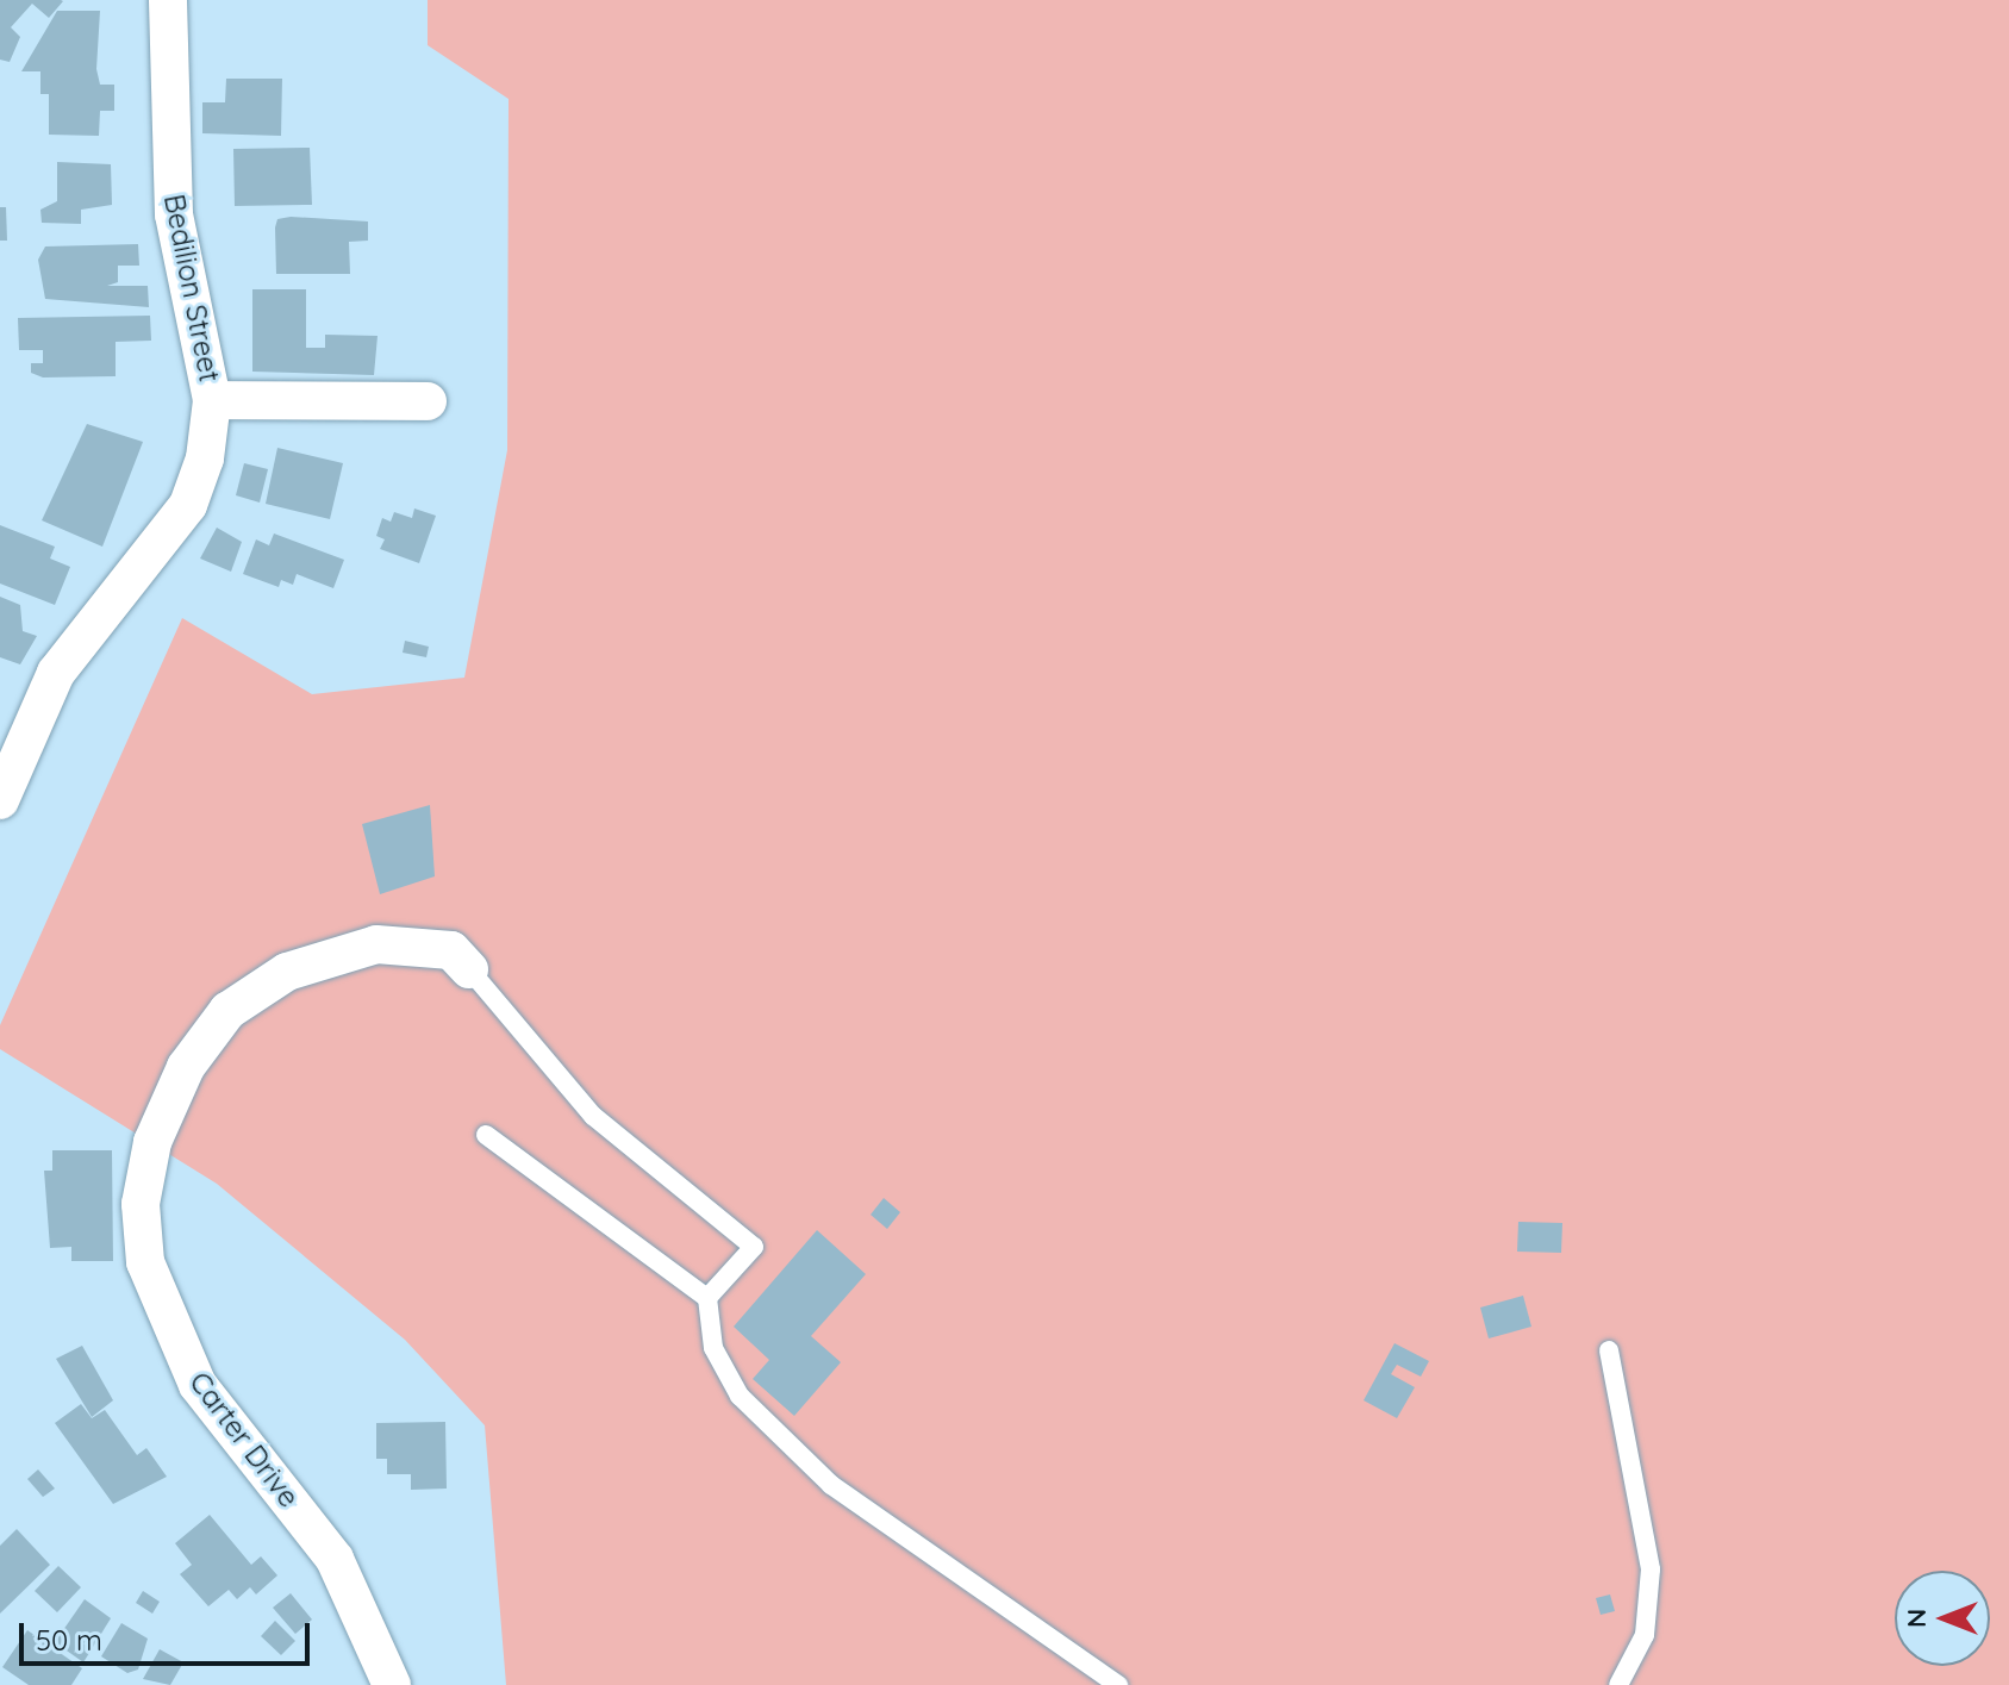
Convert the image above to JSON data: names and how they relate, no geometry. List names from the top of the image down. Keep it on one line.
{"streets":{"street":["Bedilion Street","Carter Drive"]},"scale_bar":"50 m","north":"left"}
